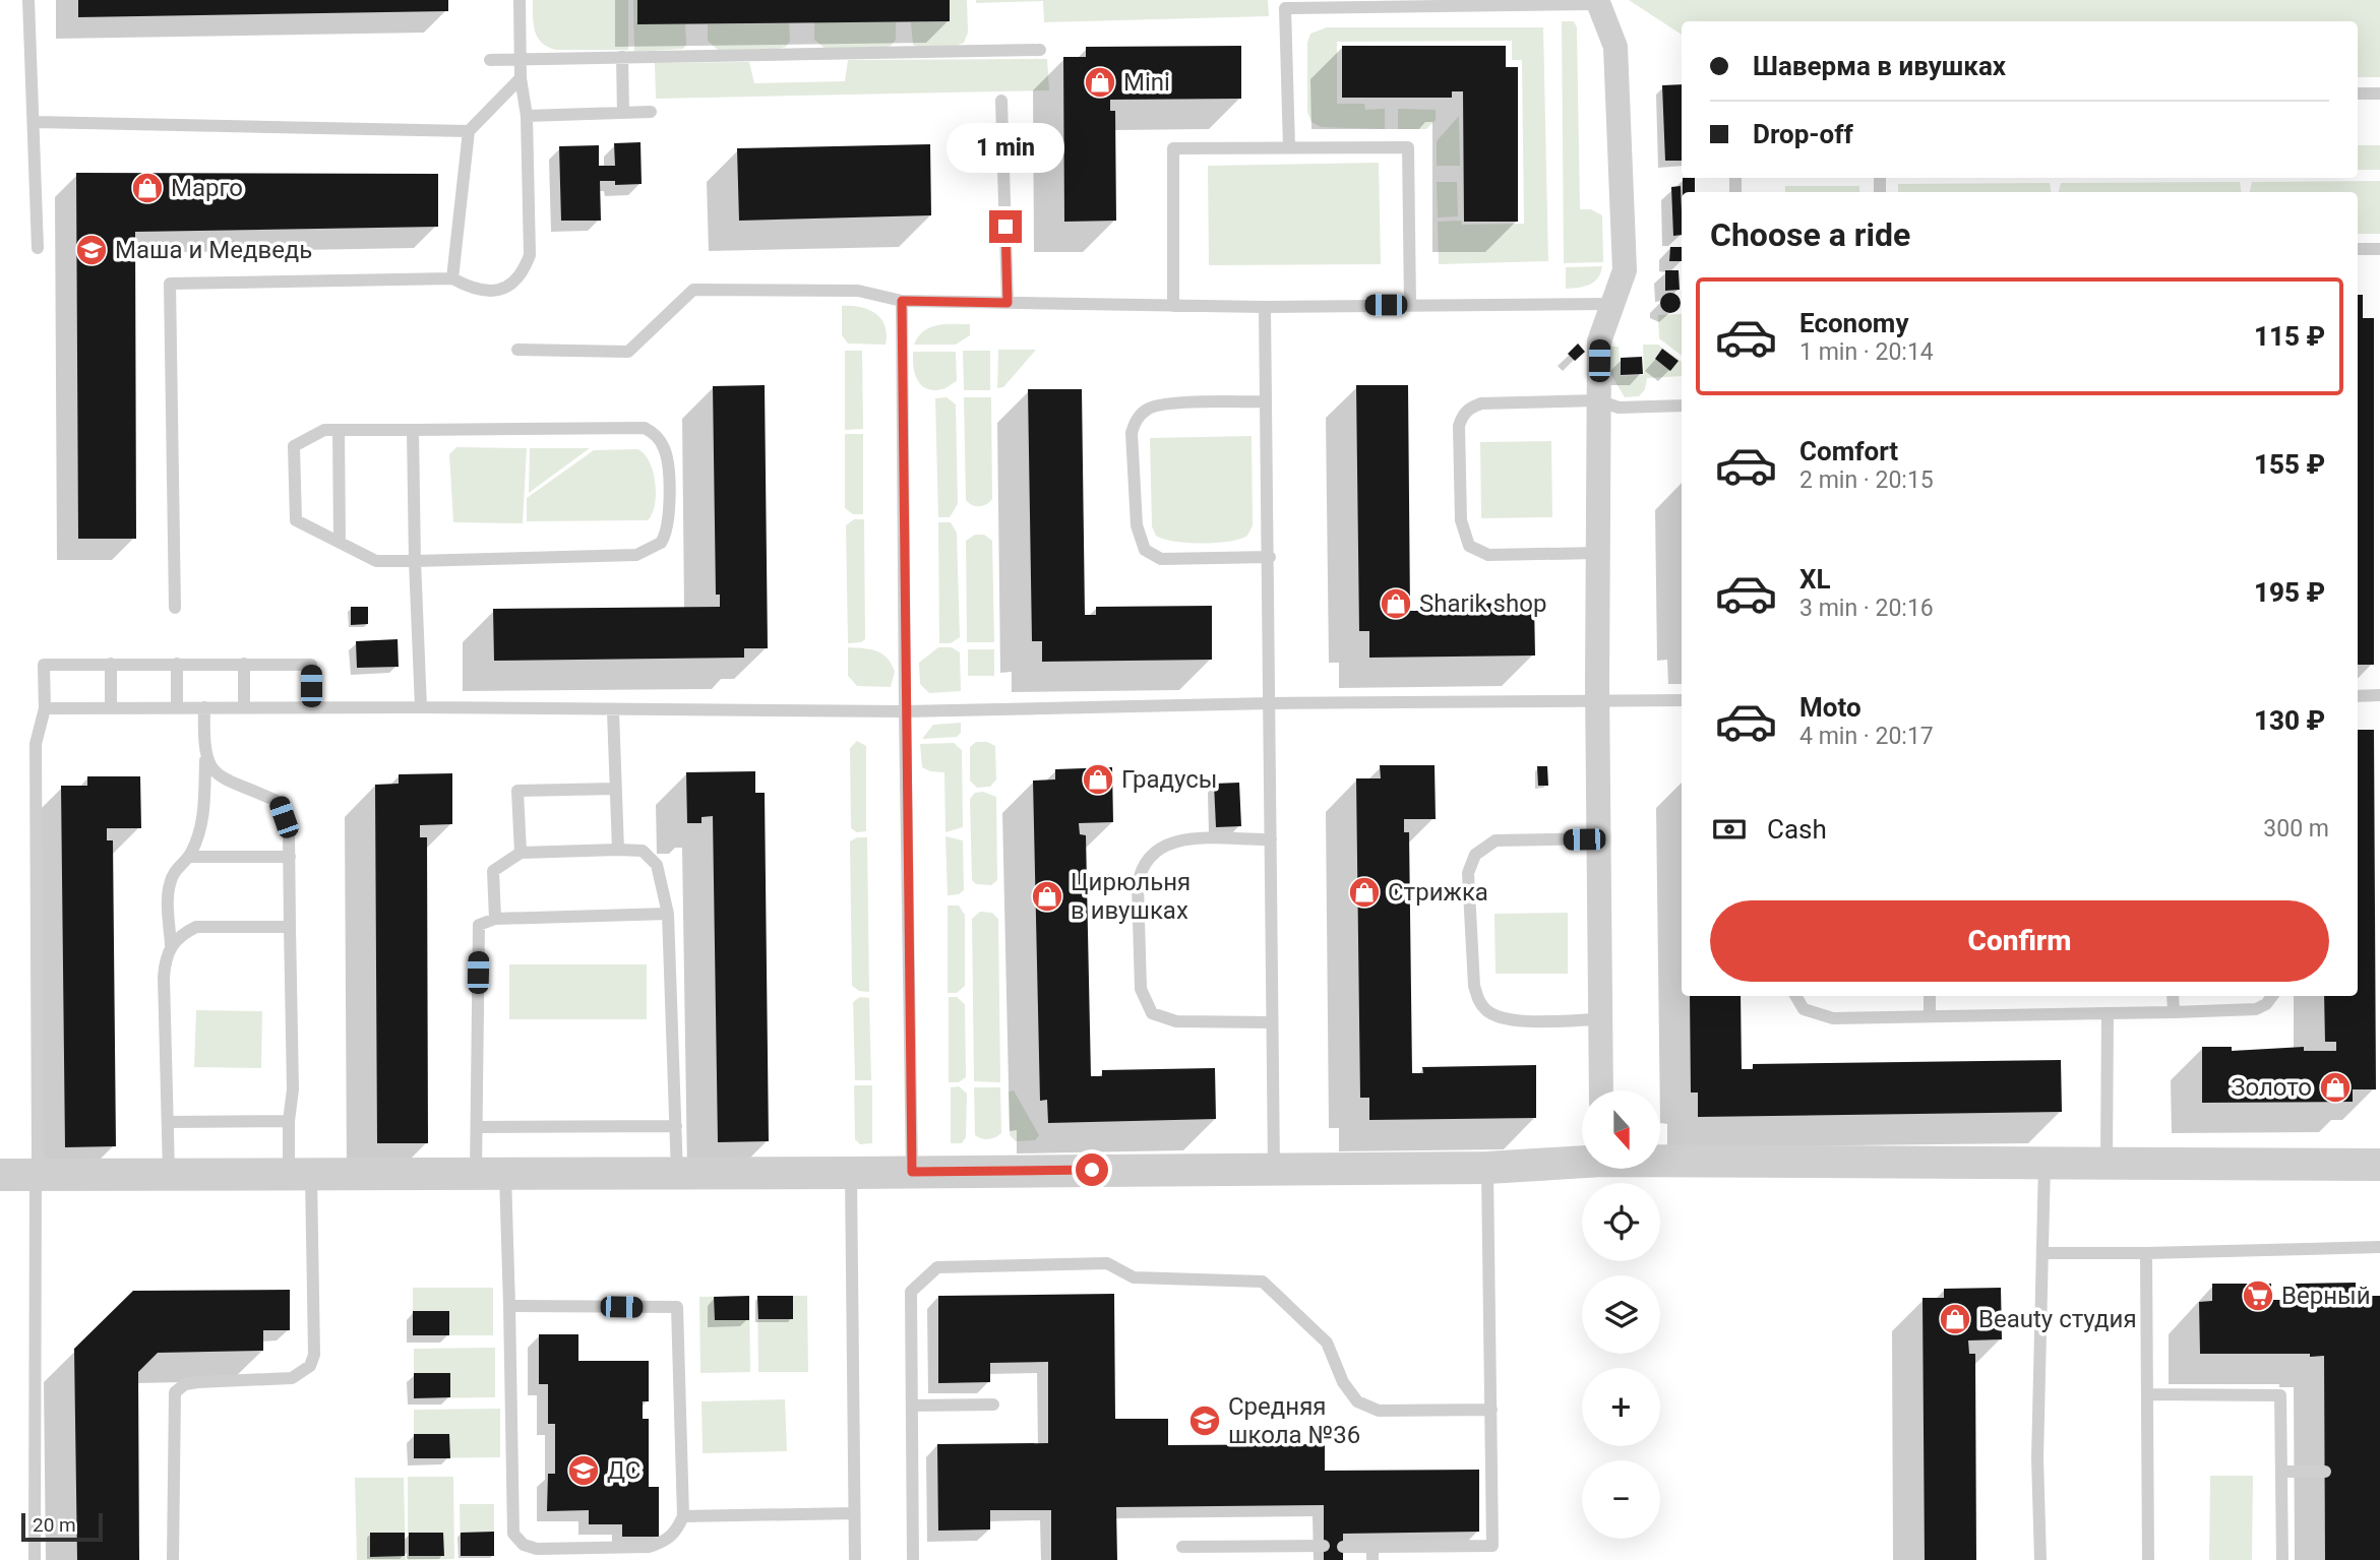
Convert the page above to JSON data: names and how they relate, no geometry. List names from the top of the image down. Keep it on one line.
{"places":{"shop":["Mini","Марго","Sharik shop","Градусы","Стрижка","Цирюльня в ивушках","Золото","Beauty студия"],"school or university":["Маша и Медведь","Средняя школа №36","ДС"],"supermarket":["Верный"]},"scale_bar":"20 m","north":"bottom","page":{"banner":["Шаверма в ивушках","Drop-off"],"bubble":"1 min","heading":"Choose a ride","list":[{"name":"Economy","note":"1 min · 20:14","value":"115 ₽"},{"name":"Comfort","note":"2 min · 20:15","value":"155 ₽"},{"name":"XL","note":"3 min · 20:16","value":"195 ₽"},{"name":"Moto","note":"4 min · 20:17","value":"130 ₽"}],"pay":["Cash","300 m"],"buttons":"Confirm","map_buttons":["+","−"],"scale":"20 m"}}
